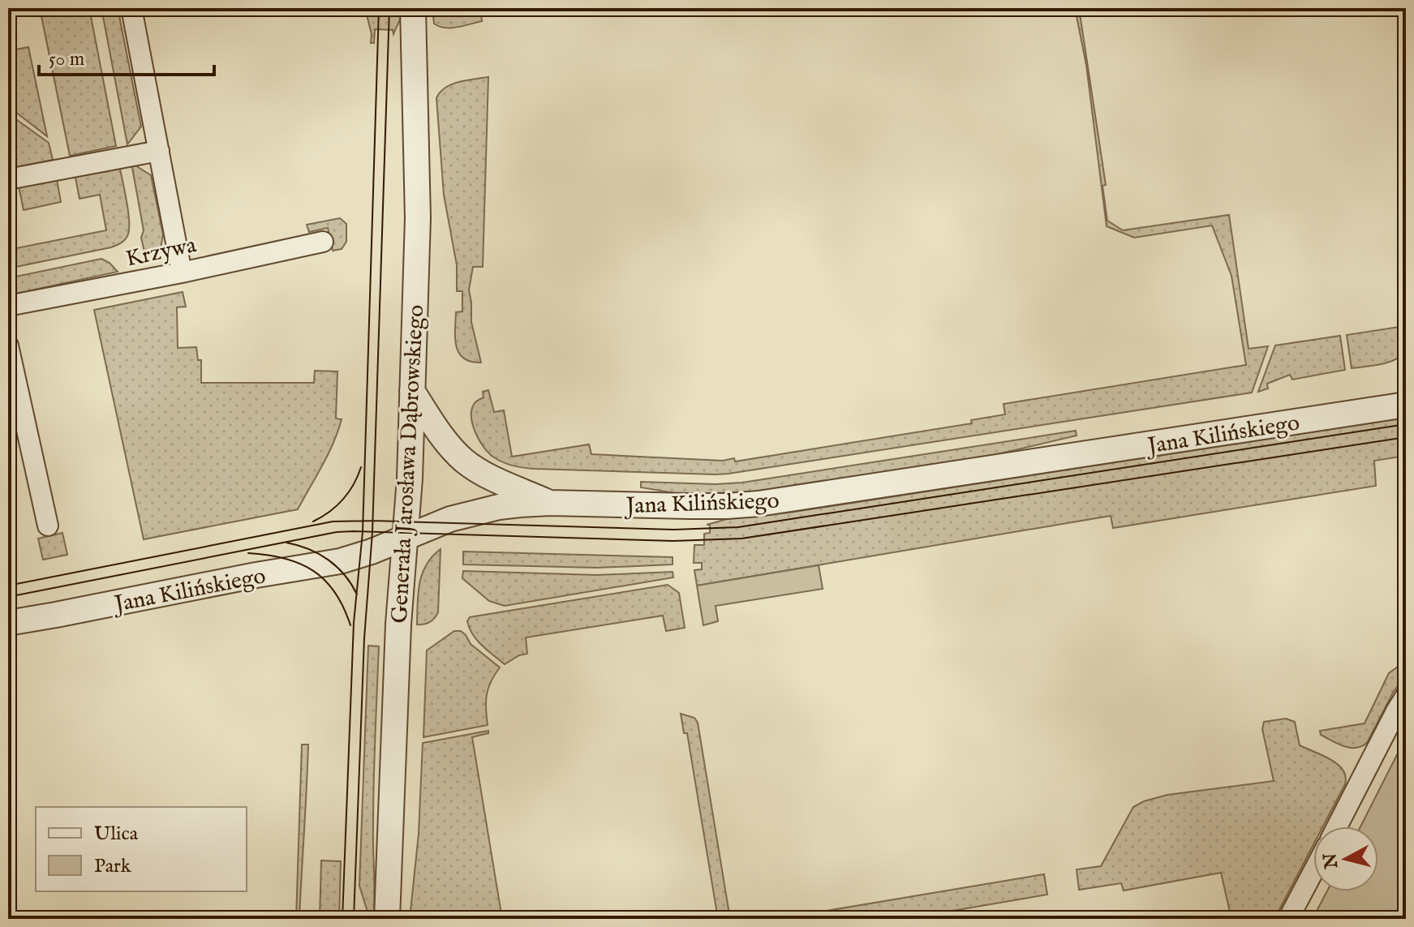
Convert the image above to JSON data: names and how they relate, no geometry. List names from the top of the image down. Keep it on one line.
{"streets":{"street":["Krzywa","Jana Kilińskiego","Generała Jarosława Dąbrowskiego"]},"crossings":[["Jana Kilińskiego","Generała Jarosława Dąbrowskiego"]],"legend":["Ulica","Park"],"scale_bar":"50 m","north":"left"}
